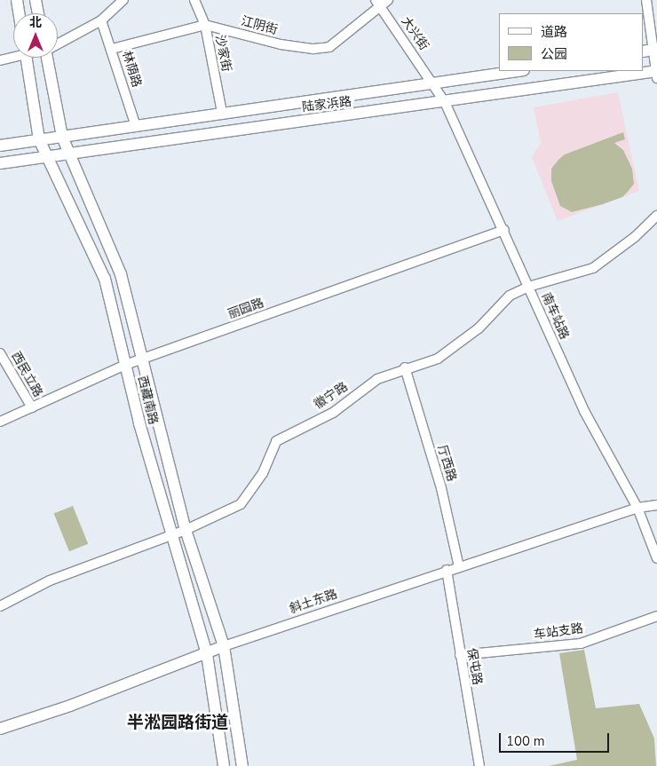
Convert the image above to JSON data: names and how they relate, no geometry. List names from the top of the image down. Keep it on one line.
{"streets":{"main road":["陆家浜路","西藏南路","斜土东路"],"street":["江阴街","大兴街","沙家街","林荫路","丽园路","南车站路","西民立路","徽宁路","厅西路","车站支路","保屯路"]},"crossings":[["江阴街","大兴街"],["江阴街","沙家街"],["江阴街","林荫路"],["大兴街","陆家浜路"],["大兴街","南车站路"],["沙家街","陆家浜路"],["林荫路","陆家浜路"],["陆家浜路","南车站路"],["陆家浜路","西藏南路"],["丽园路","南车站路"],["丽园路","西民立路"],["丽园路","西藏南路"],["南车站路","徽宁路"],["南车站路","斜土东路"],["徽宁路","西藏南路"],["徽宁路","厅西路"],["西藏南路","斜土东路"],["厅西路","斜土东路"],["斜土东路","保屯路"],["车站支路","保屯路"]],"districts":["半淞园路街道"],"legend":["道路","公园"],"scale_bar":"100 m","north":"top"}
